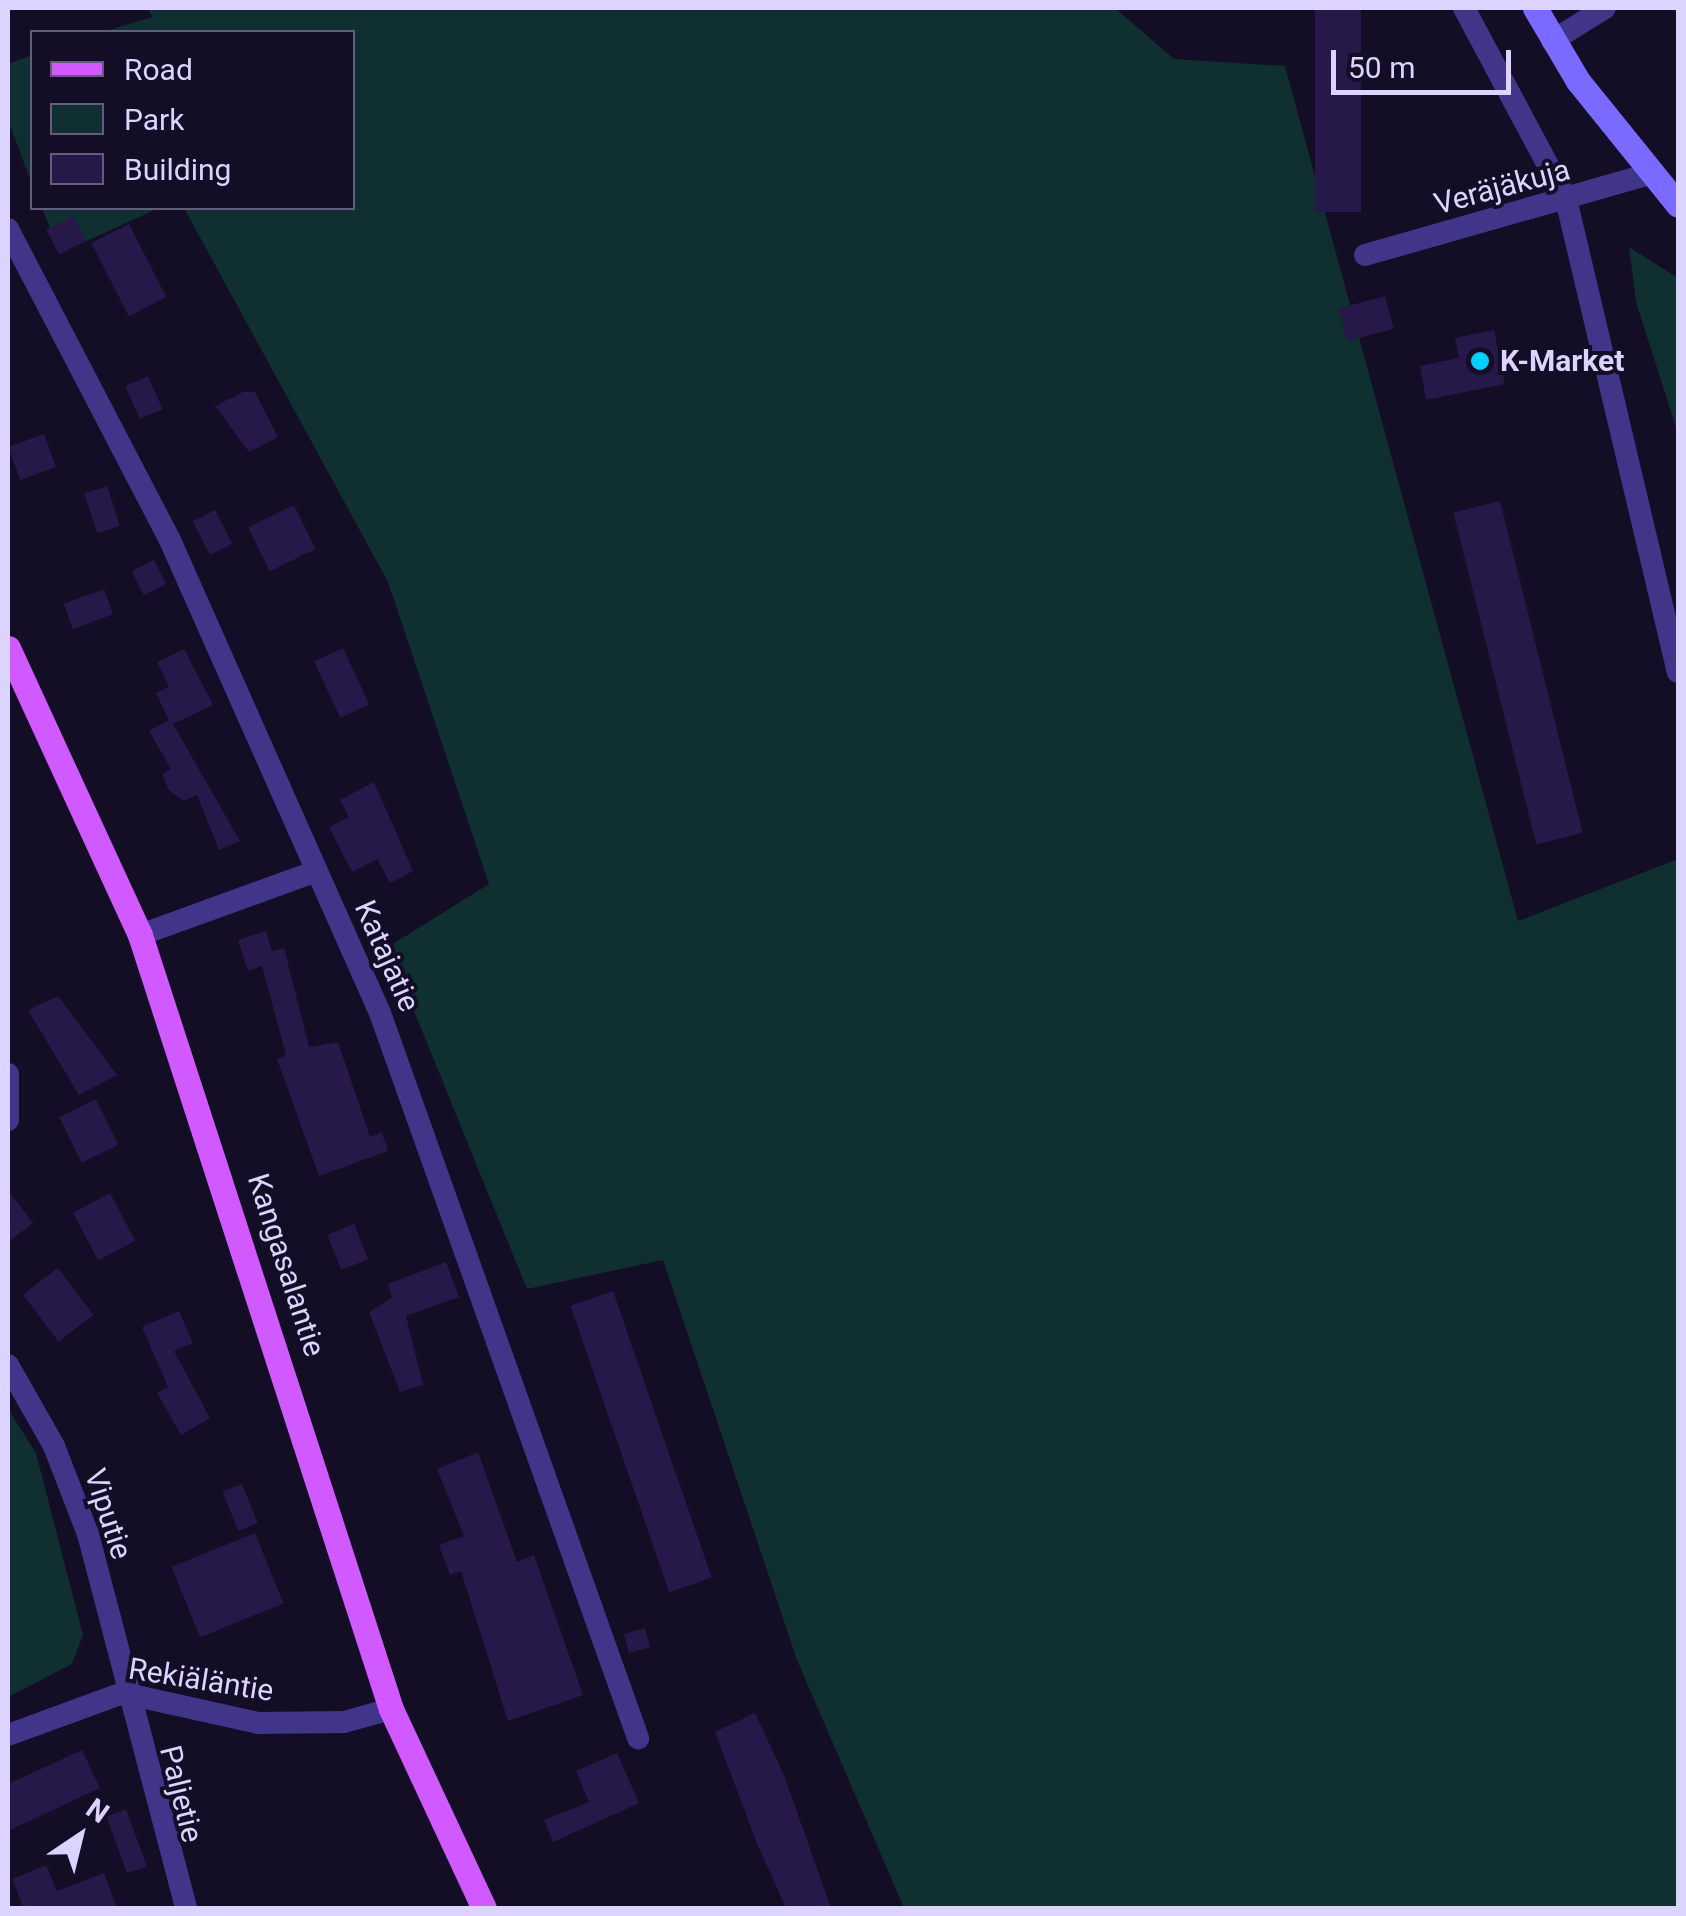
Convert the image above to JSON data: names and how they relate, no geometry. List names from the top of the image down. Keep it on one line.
{"streets":{"main road":["Kangasalantie"],"street":["Veräjäkuja","Katajatie","Viputie","Rekiäläntie","Paljetie"]},"crossings":[["Kangasalantie","Rekiäläntie"],["Viputie","Rekiäläntie"],["Viputie","Paljetie"],["Rekiäläntie","Paljetie"]],"places":["K-Market"],"legend":["Road","Park","Building"],"scale_bar":"50 m","north":"top right"}
